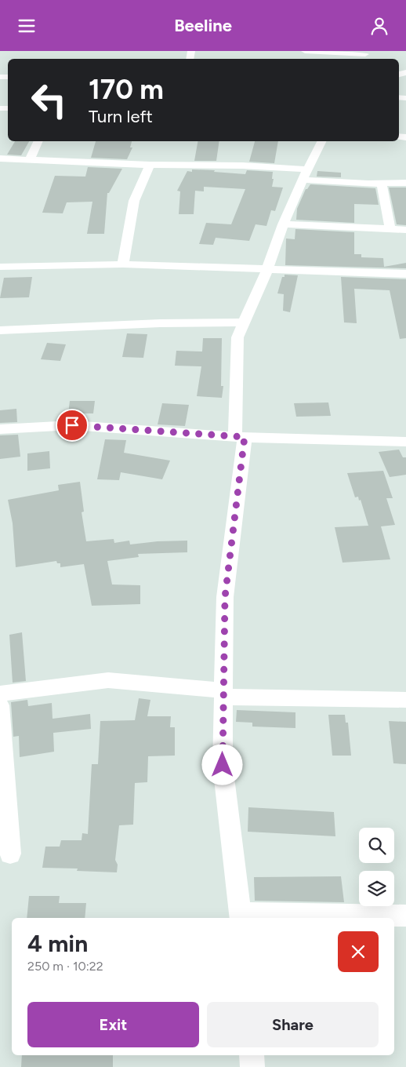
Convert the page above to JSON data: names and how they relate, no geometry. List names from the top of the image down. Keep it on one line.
{"page":{"header":"Beeline","turn":["170 m","Turn left"],"heading":["4 min","250 m · 10:22"],"buttons":["Exit","Share"]}}
